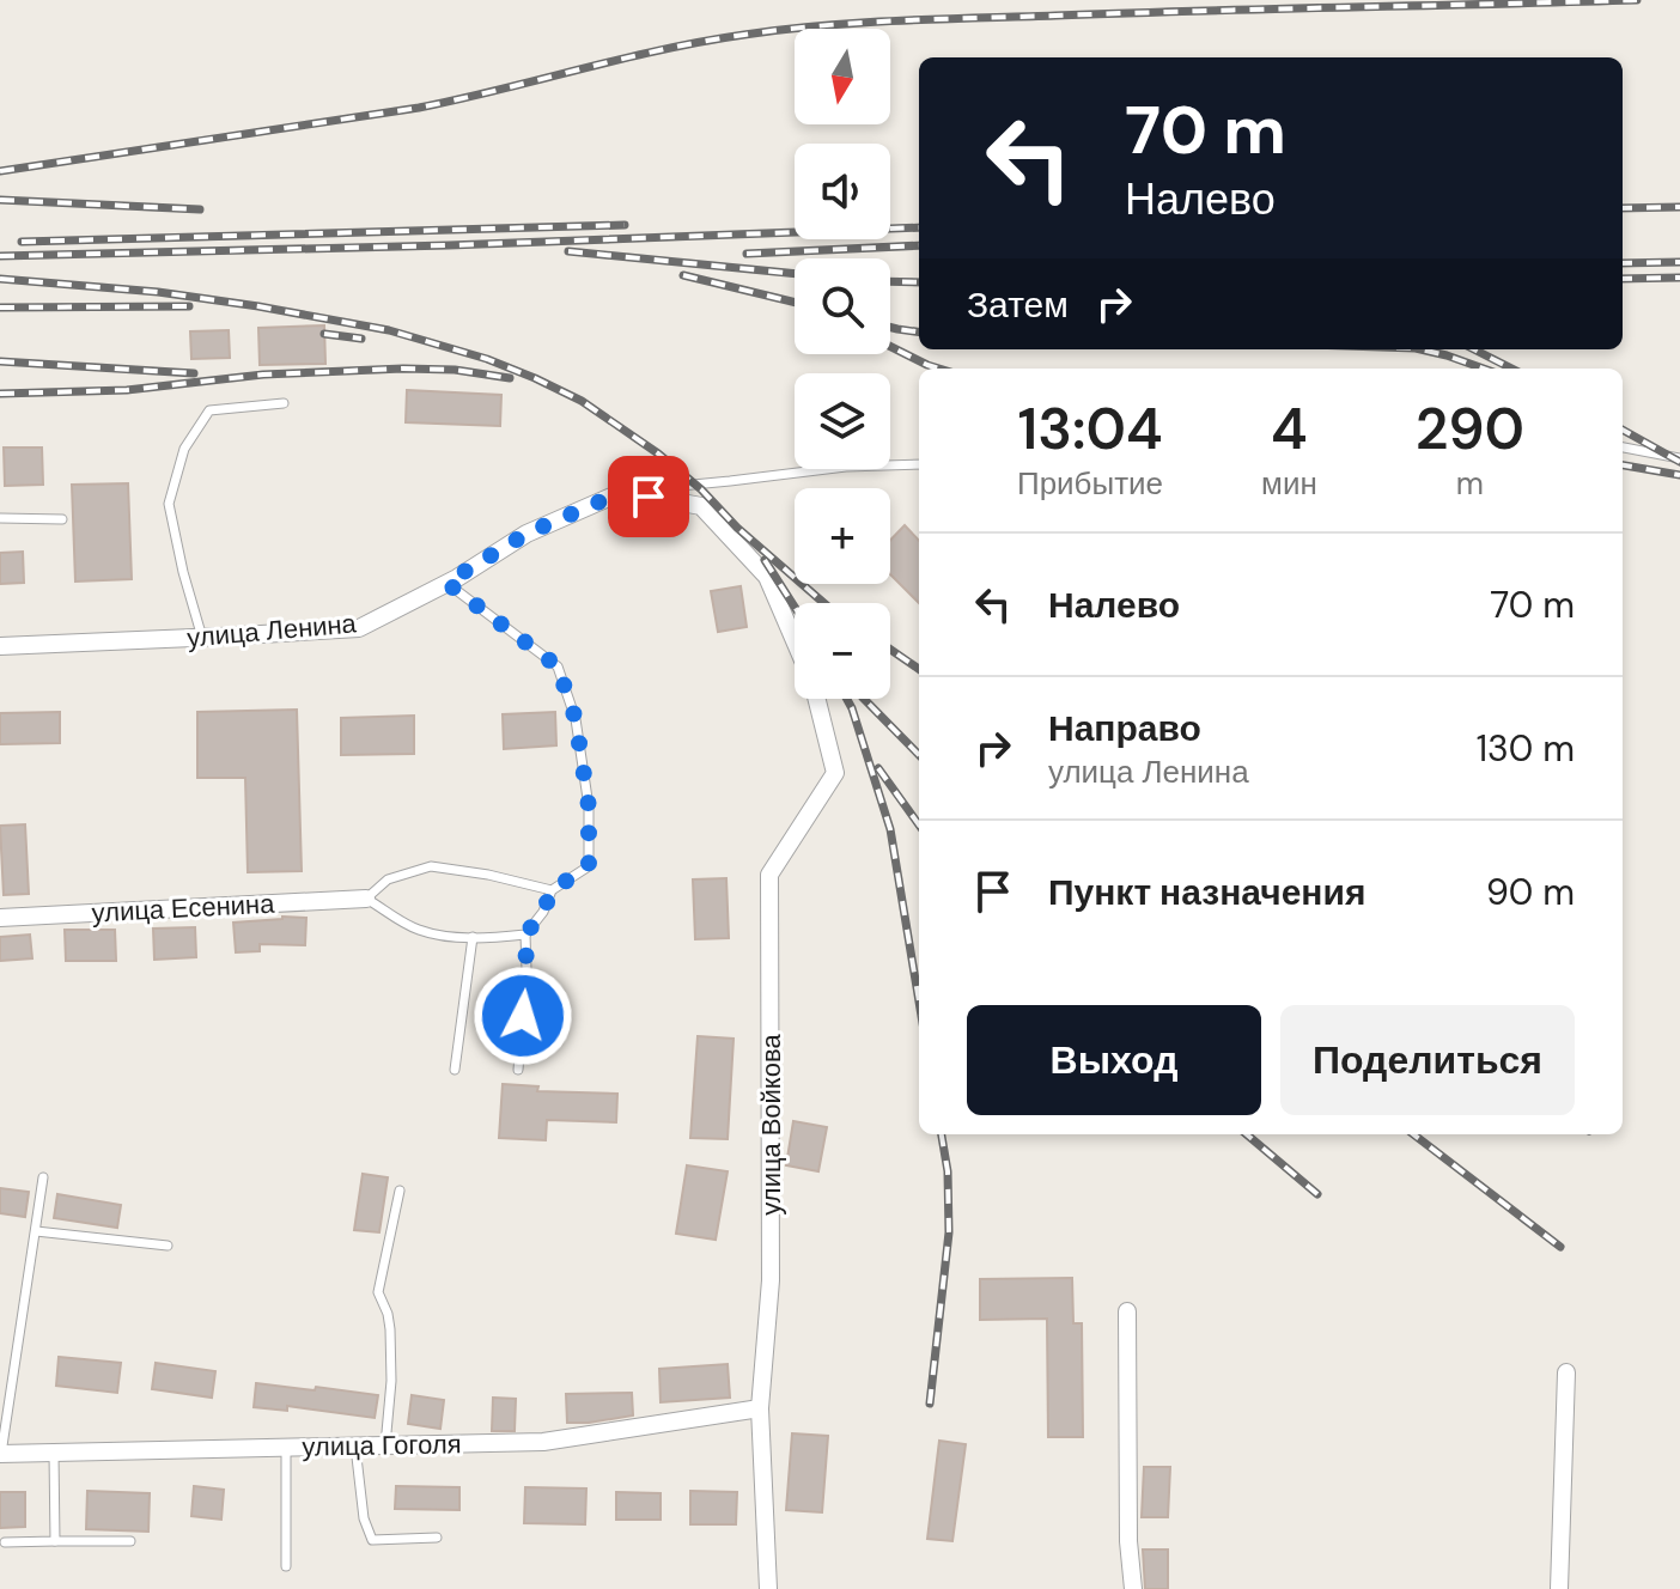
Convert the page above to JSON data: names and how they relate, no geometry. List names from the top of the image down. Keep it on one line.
{"streets":{"street":["улица Ленина","улица Есенина","улица Войкова","улица Гоголя"]},"crossings":[["улица Ленина","улица Войкова"],["улица Войкова","улица Гоголя"]],"north":"bottom","page":{"map_buttons":["+","−"],"turn":["70 m","Налево"],"then":"Затем","eta":["13:04","Прибытие","4","мин","290","m"],"list":[{"name":"Налево","value":"70 m"},{"name":"Направо","note":"улица Ленина","value":"130 m"},{"name":"Пункт назначения","value":"90 m"}],"buttons":["Выход","Поделиться"]}}
